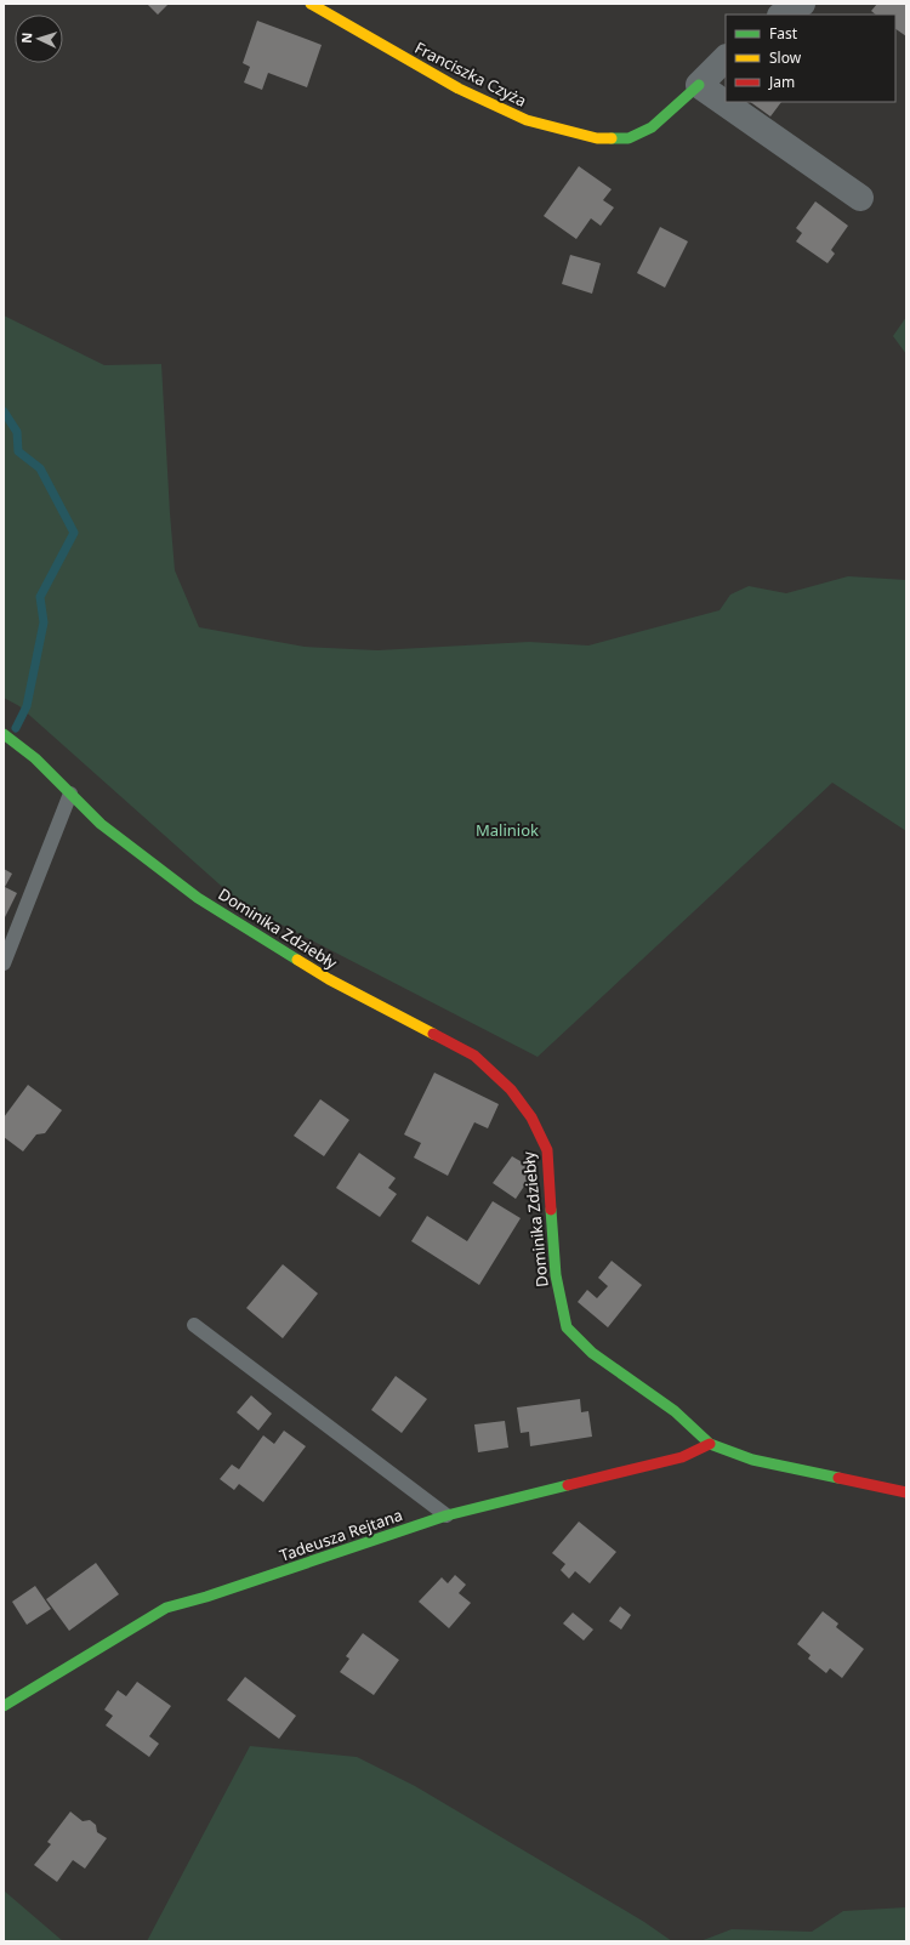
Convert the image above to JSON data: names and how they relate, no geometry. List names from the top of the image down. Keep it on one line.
{"streets":{"street":["Franciszka Czyża","Dominika Zdziebły","Tadeusza Rejtana"]},"crossings":[["Dominika Zdziebły","Tadeusza Rejtana"]],"parks":["Maliniok"],"legend":["Fast","Slow","Jam"],"north":"left"}
